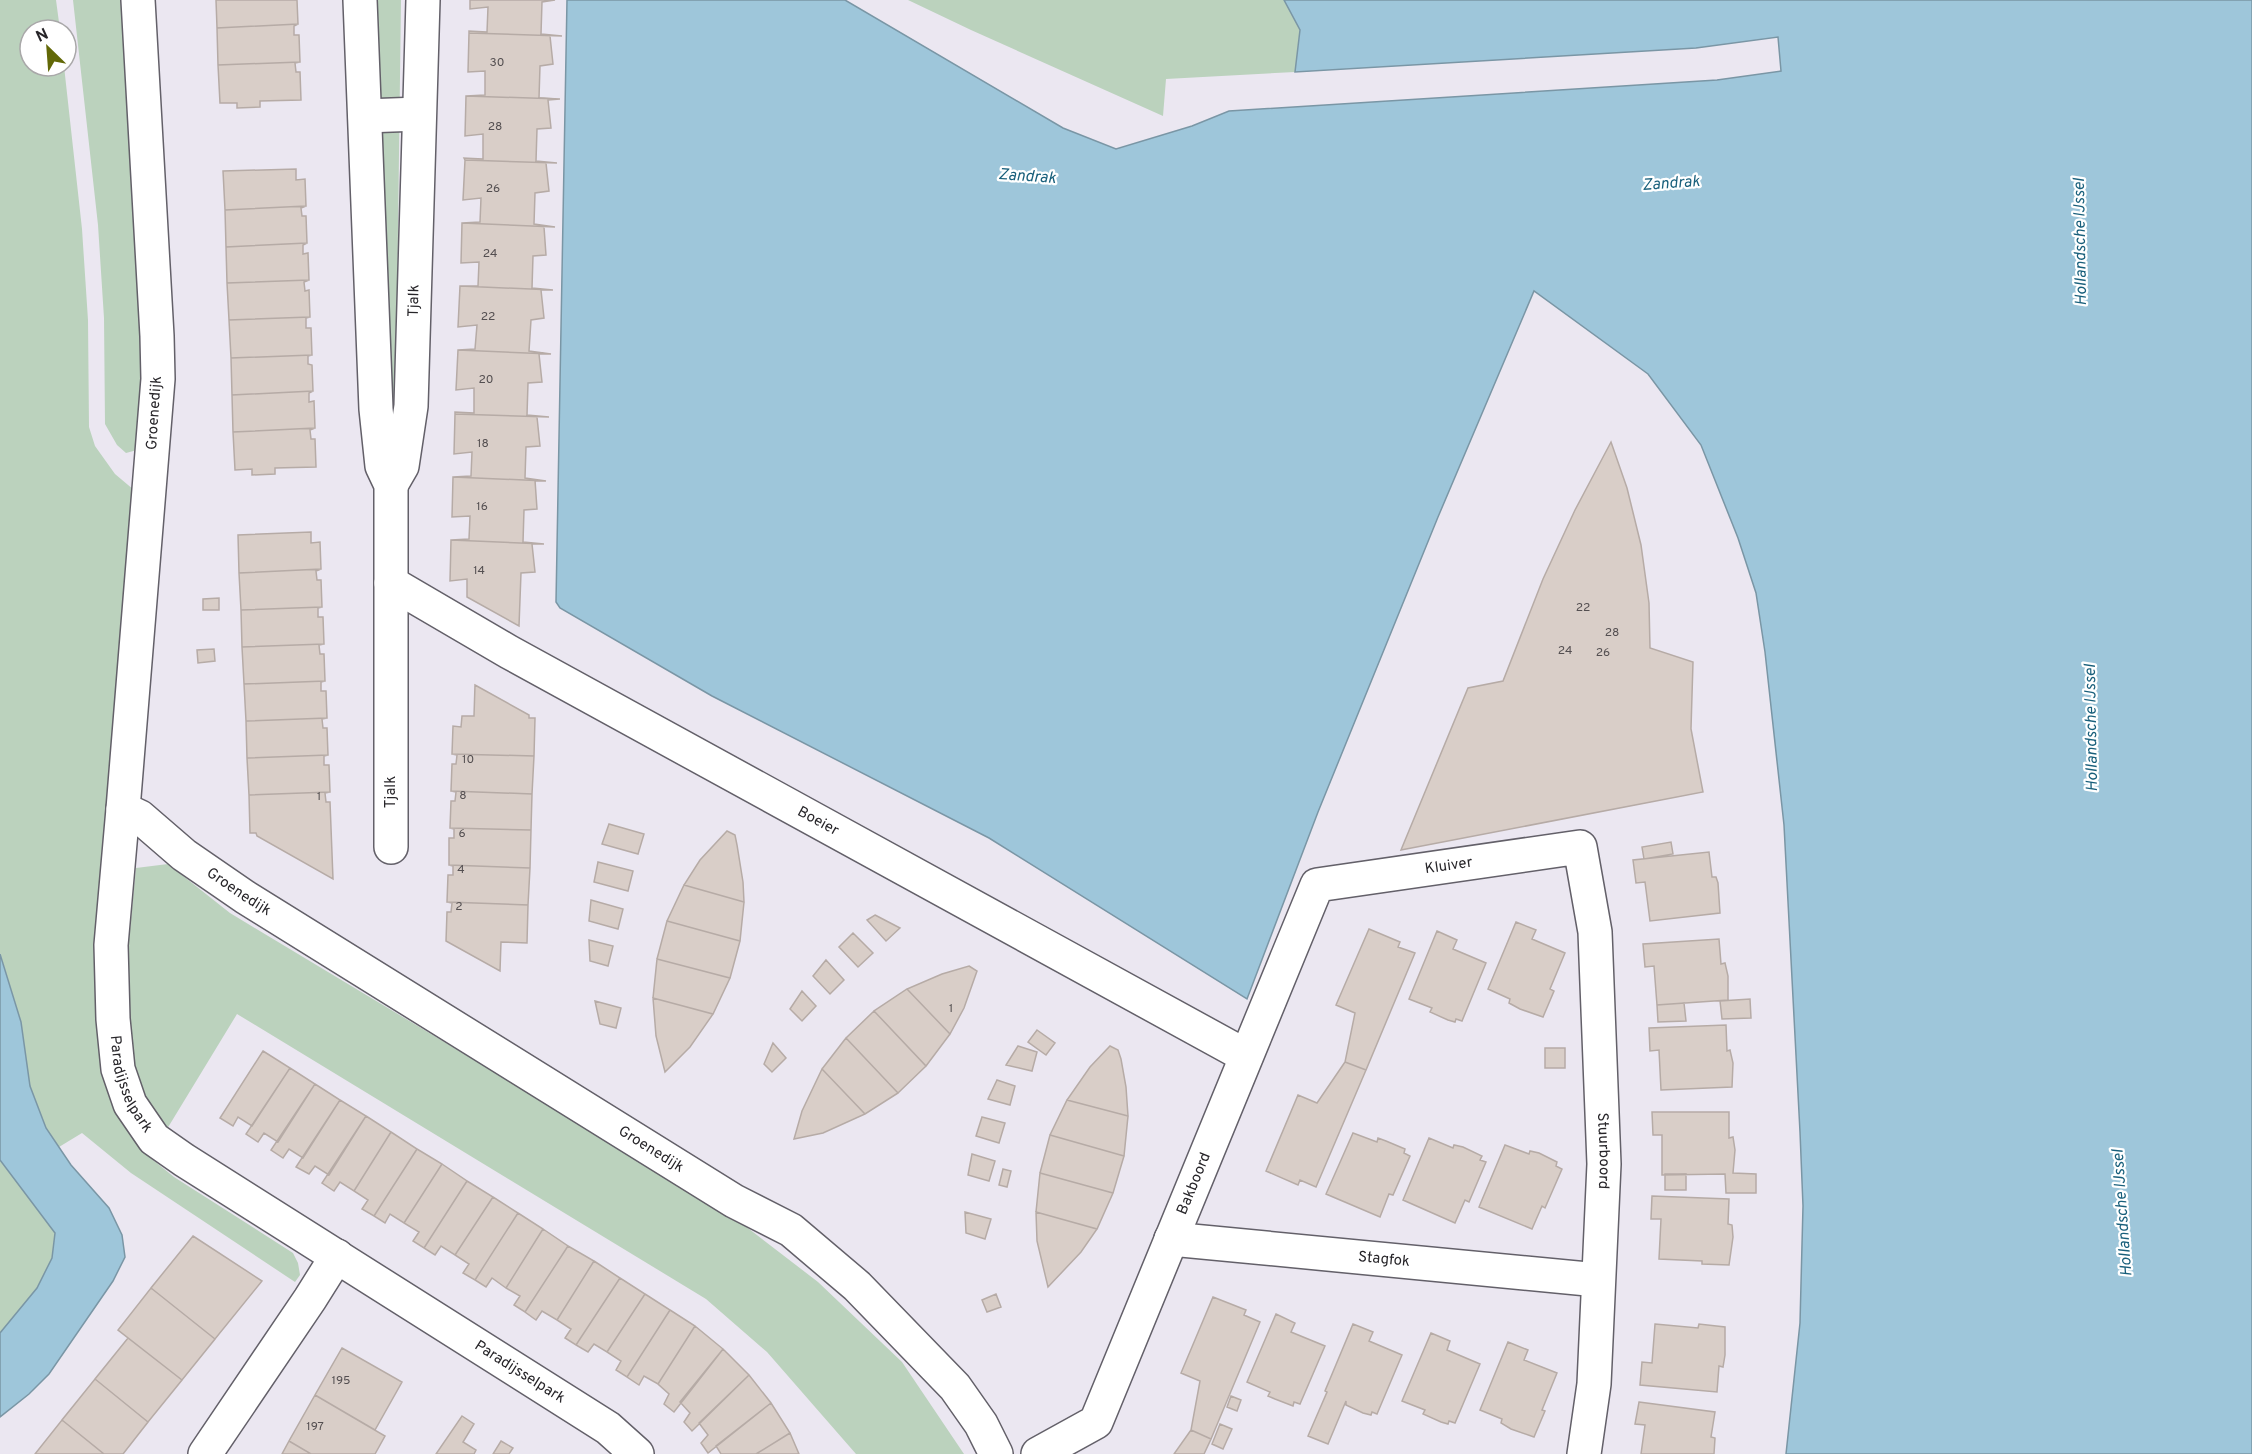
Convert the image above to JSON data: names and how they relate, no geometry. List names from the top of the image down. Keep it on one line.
{"streets":{"street":["Tjalk","Groenedijk","Boeier","Kluiver","Paradijsselpark","Stuurboord","Bakboord","Stagfok"]},"crossings":[["Tjalk","Boeier"],["Groenedijk","Paradijsselpark"],["Boeier","Bakboord"],["Kluiver","Stuurboord"],["Kluiver","Bakboord"],["Stuurboord","Stagfok"],["Bakboord","Stagfok"]],"water":["Zandrak","Hollandsche IJssel"],"house_numbers":["30","28","26","24","22","20","18","16","14","22","28","24","26","10","8","1","6","4","2","1","195","197"],"north":"top left"}
